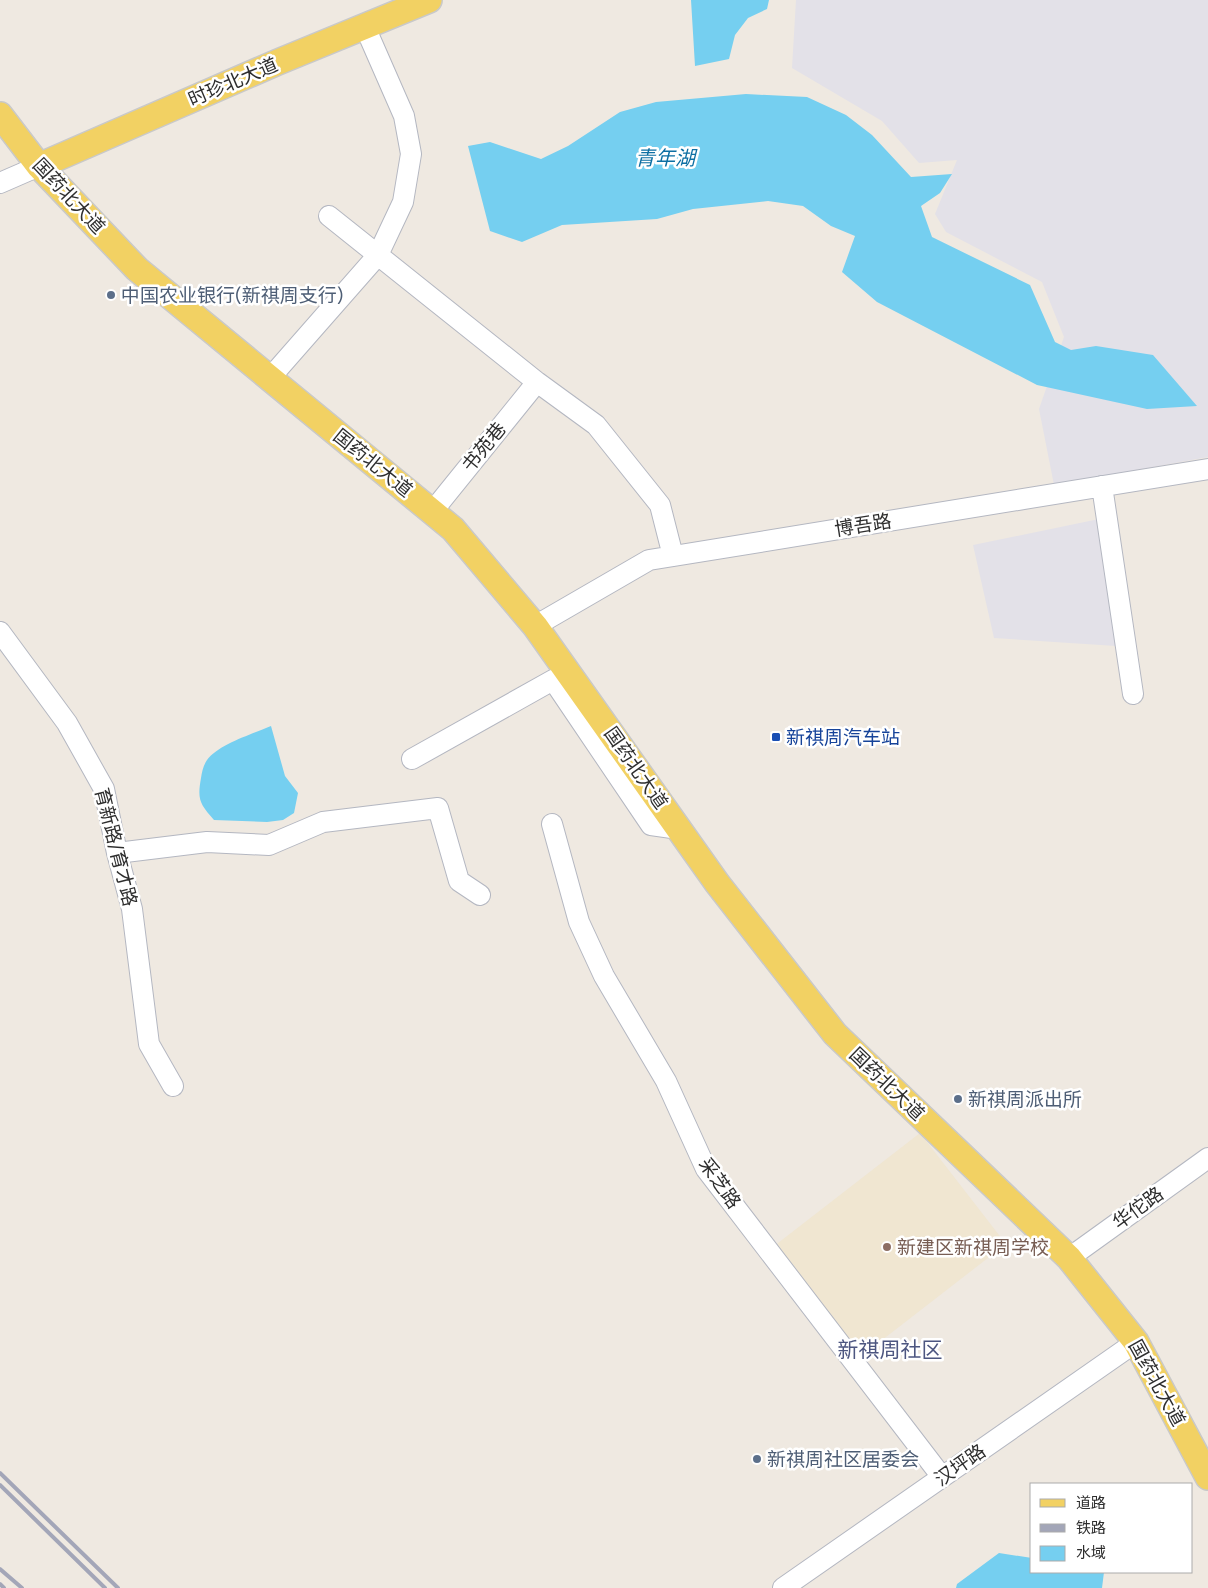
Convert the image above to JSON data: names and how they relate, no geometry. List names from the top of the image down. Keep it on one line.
{"streets":{"main road":["时珍北大道","国药北大道"],"street":["书苑巷","博吾路","育新路/育才路","采芝路","华佗路","汉坪路"]},"crossings":[["时珍北大道","国药北大道"],["国药北大道","书苑巷"],["国药北大道","博吾路"],["国药北大道","华佗路"],["国药北大道","汉坪路"],["采芝路","汉坪路"]],"districts":["新祺周社区"],"water":["青年湖"],"places":{"other":["中国农业银行(新祺周支行)","新祺周派出所","新建区新祺周学校","新祺周社区居委会"],"transit":["新祺周汽车站"]},"legend":["道路","铁路","水域"]}
